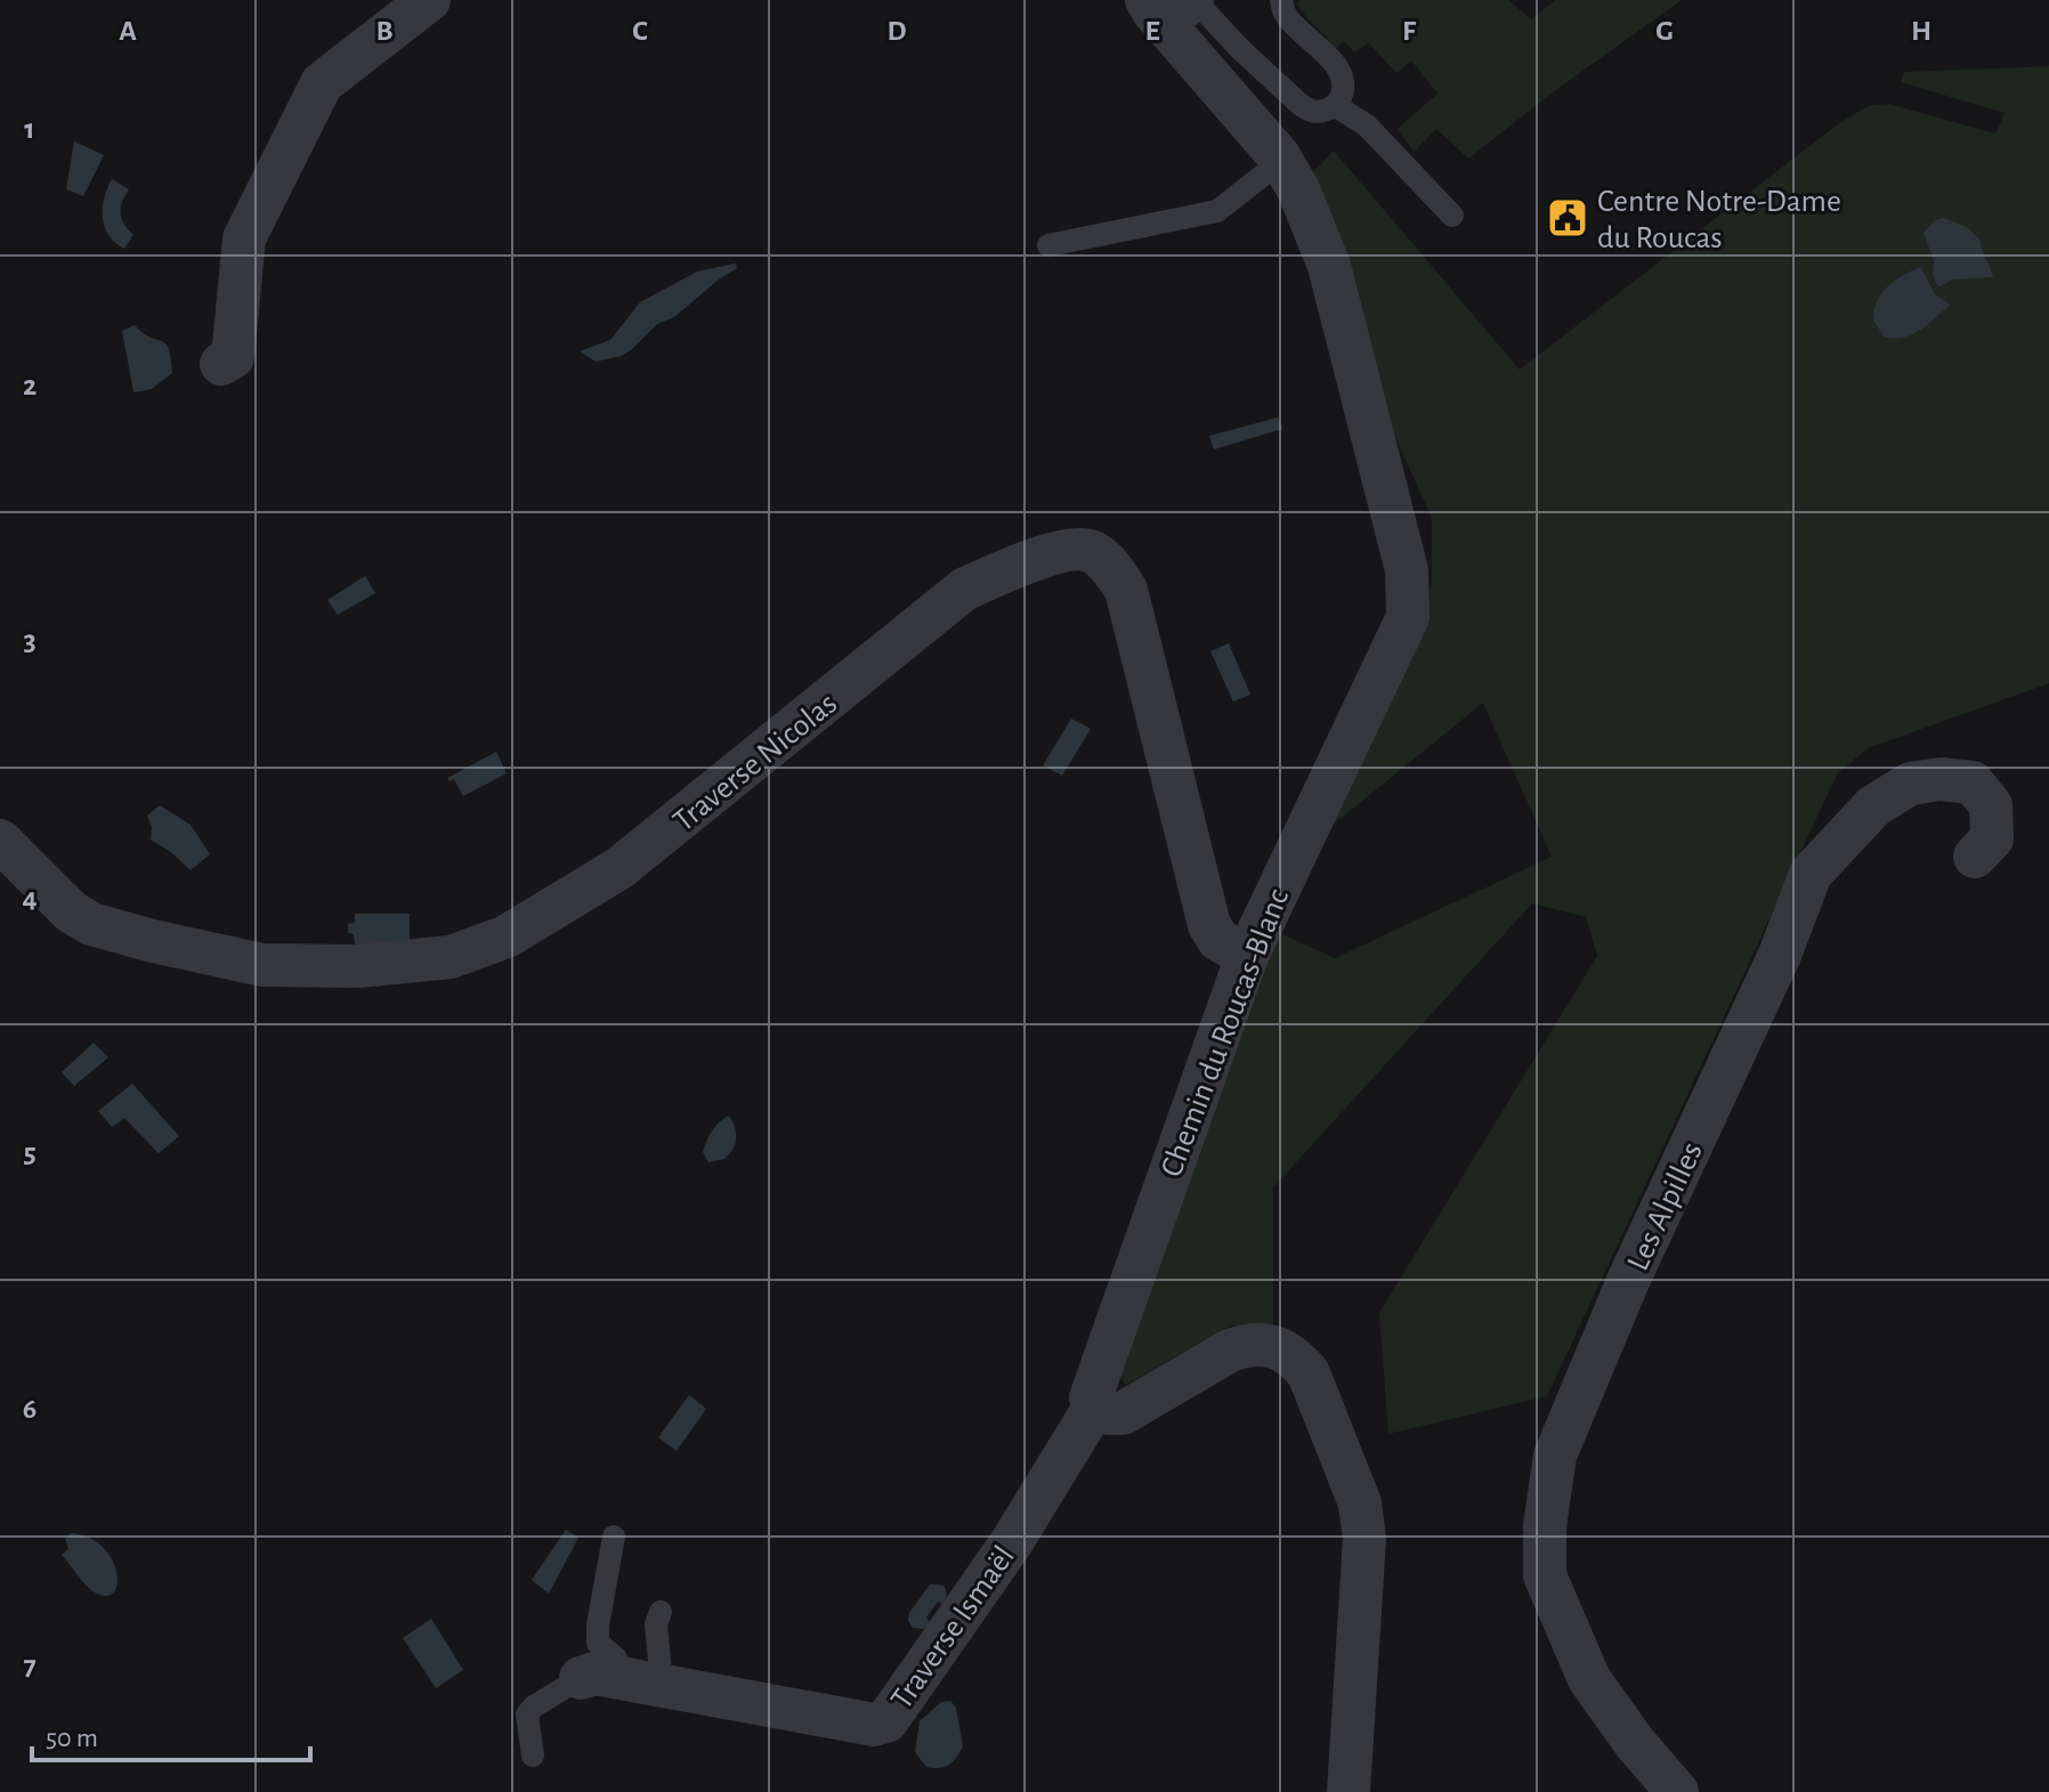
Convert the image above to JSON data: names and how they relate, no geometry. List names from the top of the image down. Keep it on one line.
{"streets":{"street":["Traverse Nicolas","Chemin du Roucas-Blanc","Les Alpilles","Traverse Ismaël"]},"crossings":[["Traverse Nicolas","Chemin du Roucas-Blanc"],["Chemin du Roucas-Blanc","Traverse Ismaël"]],"places":{"public building":["Centre Notre-Dame du Roucas"]},"scale_bar":"50 m","grid":{"columns":["A","B","C","D","E","F","G","H"],"rows":["1","2","3","4","5","6","7"]}}
